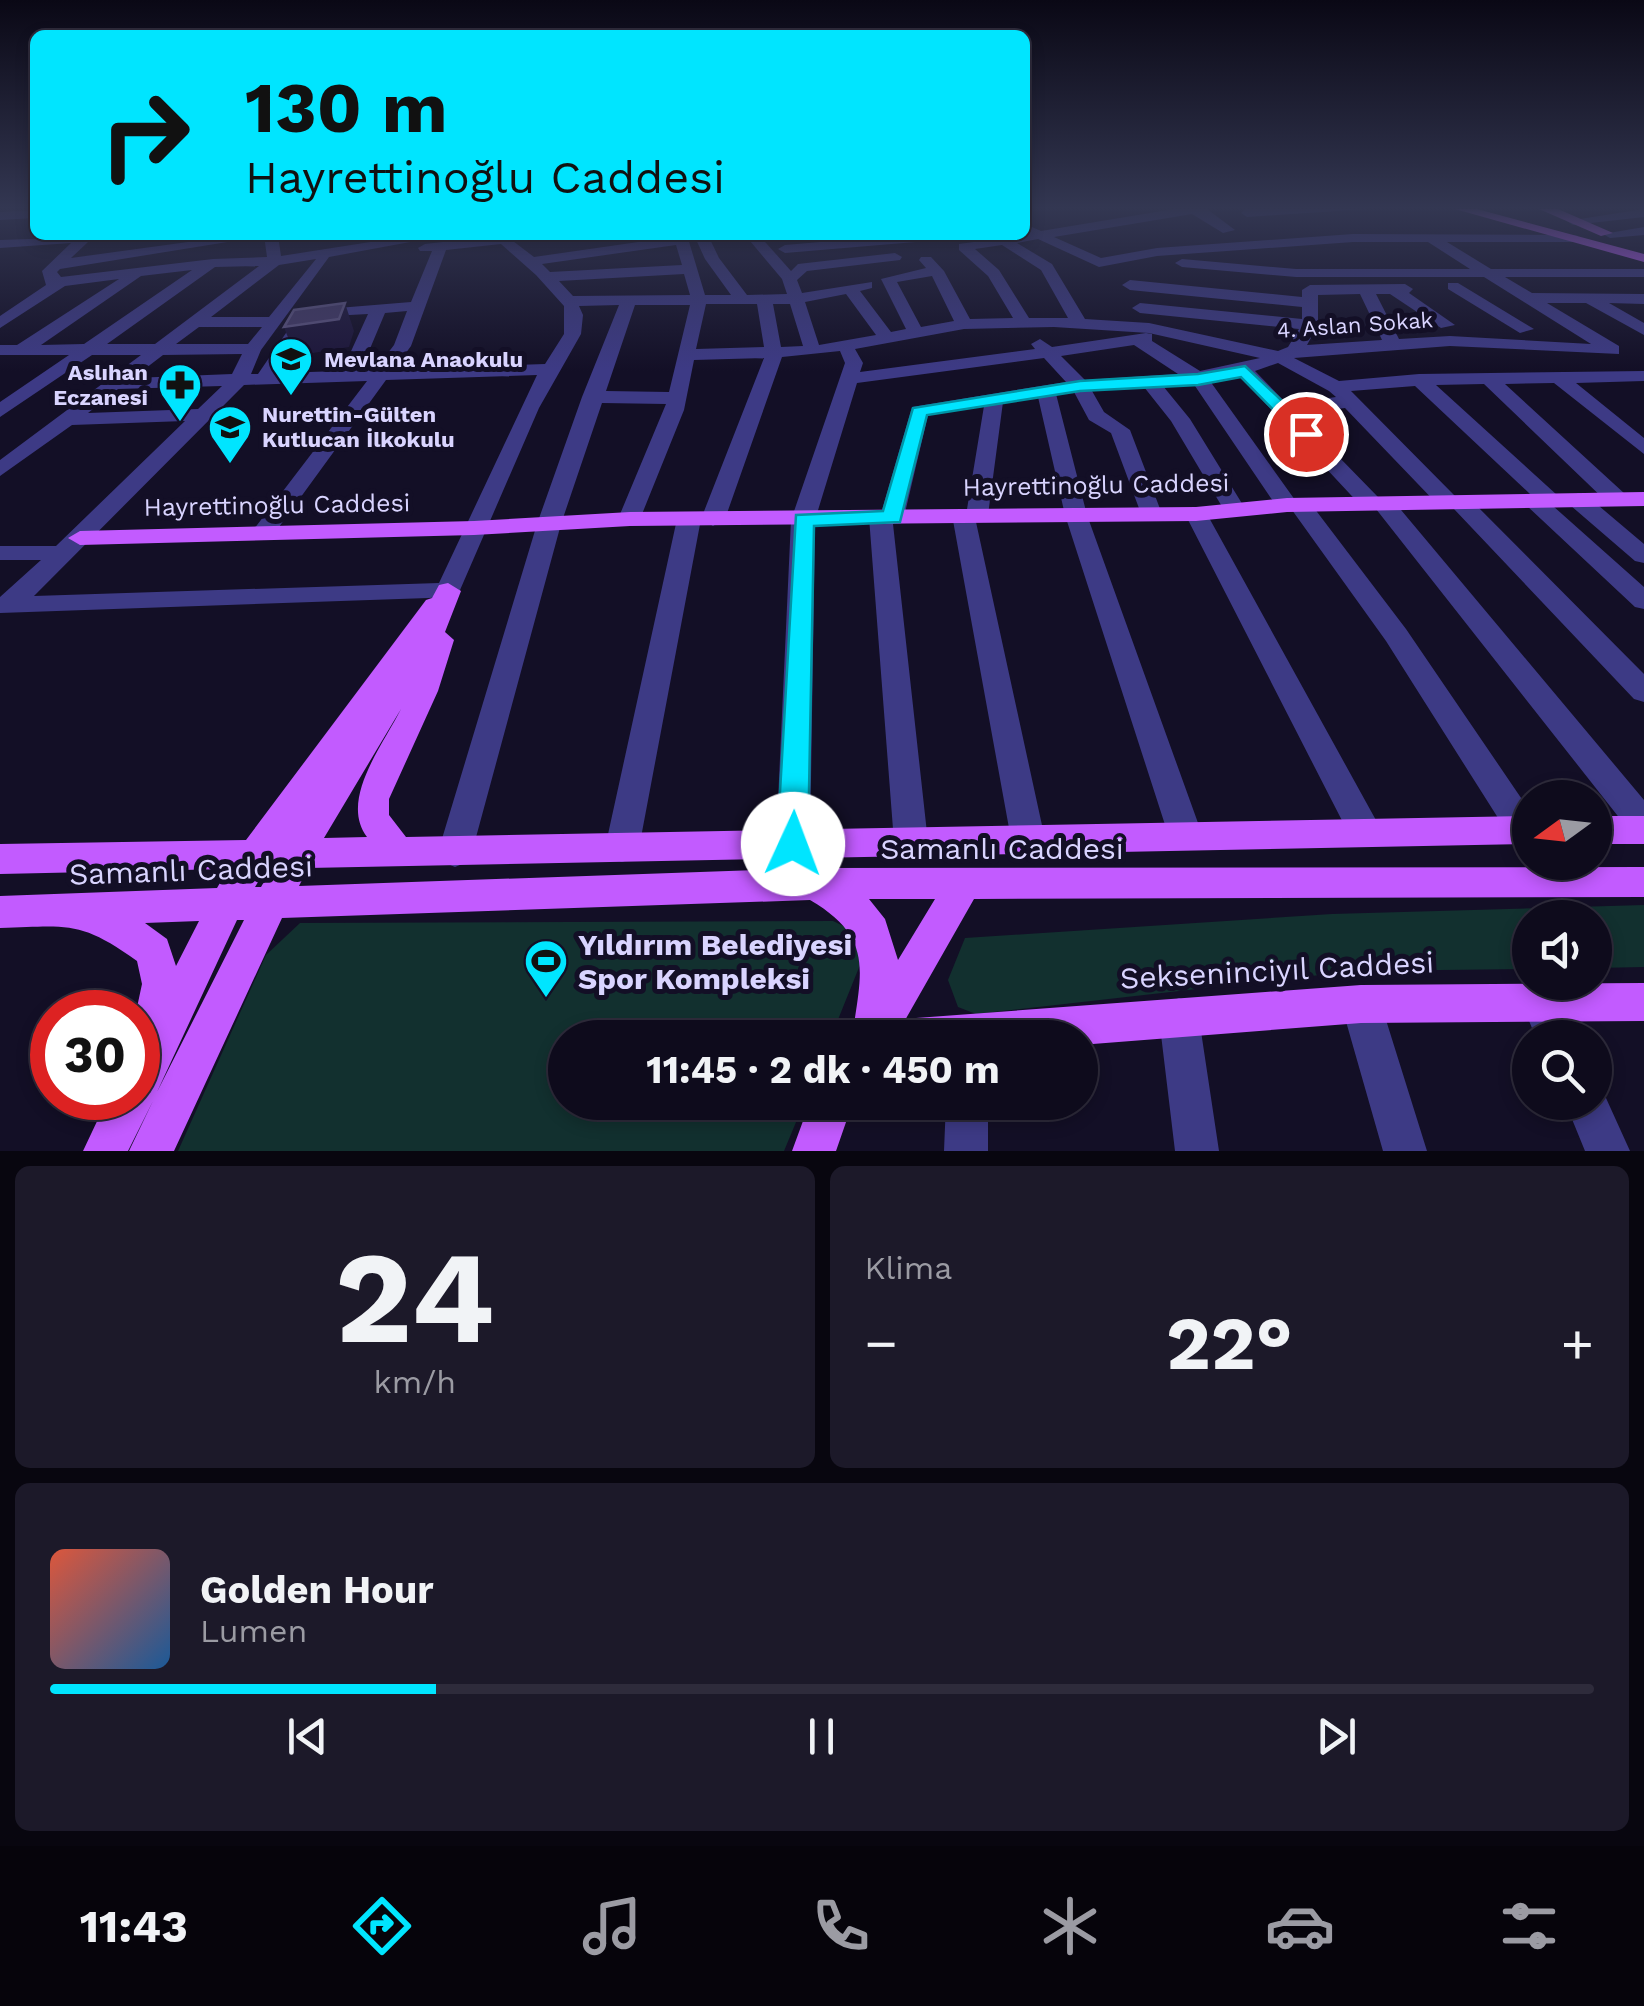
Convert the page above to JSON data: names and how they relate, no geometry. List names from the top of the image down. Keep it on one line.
{"streets":{"main road":["Hayrettinoğlu Caddesi","Samanlı Caddesi","Sekseninciyıl Caddesi"],"street":["4. Aslan Sokak"]},"places":{"school or university":["Mevlana Anaokulu","Nurettin-Gülten Kutlucan İlkokulu"],"pharmacy":["Aslıhan Eczanesi"],"sports":["Yıldırım Belediyesi Spor Kompleksi"]},"north":"left","page":{"turn":["130 m","Hayrettinoğlu Caddesi"],"limit":"30","trip":"11:45 · 2 dk · 450 m","tile":[["24","km/h"],"Klima"],"heat":["−","22°","+"],"song":["Golden Hour","Lumen"],"tabs":"11:43"}}
